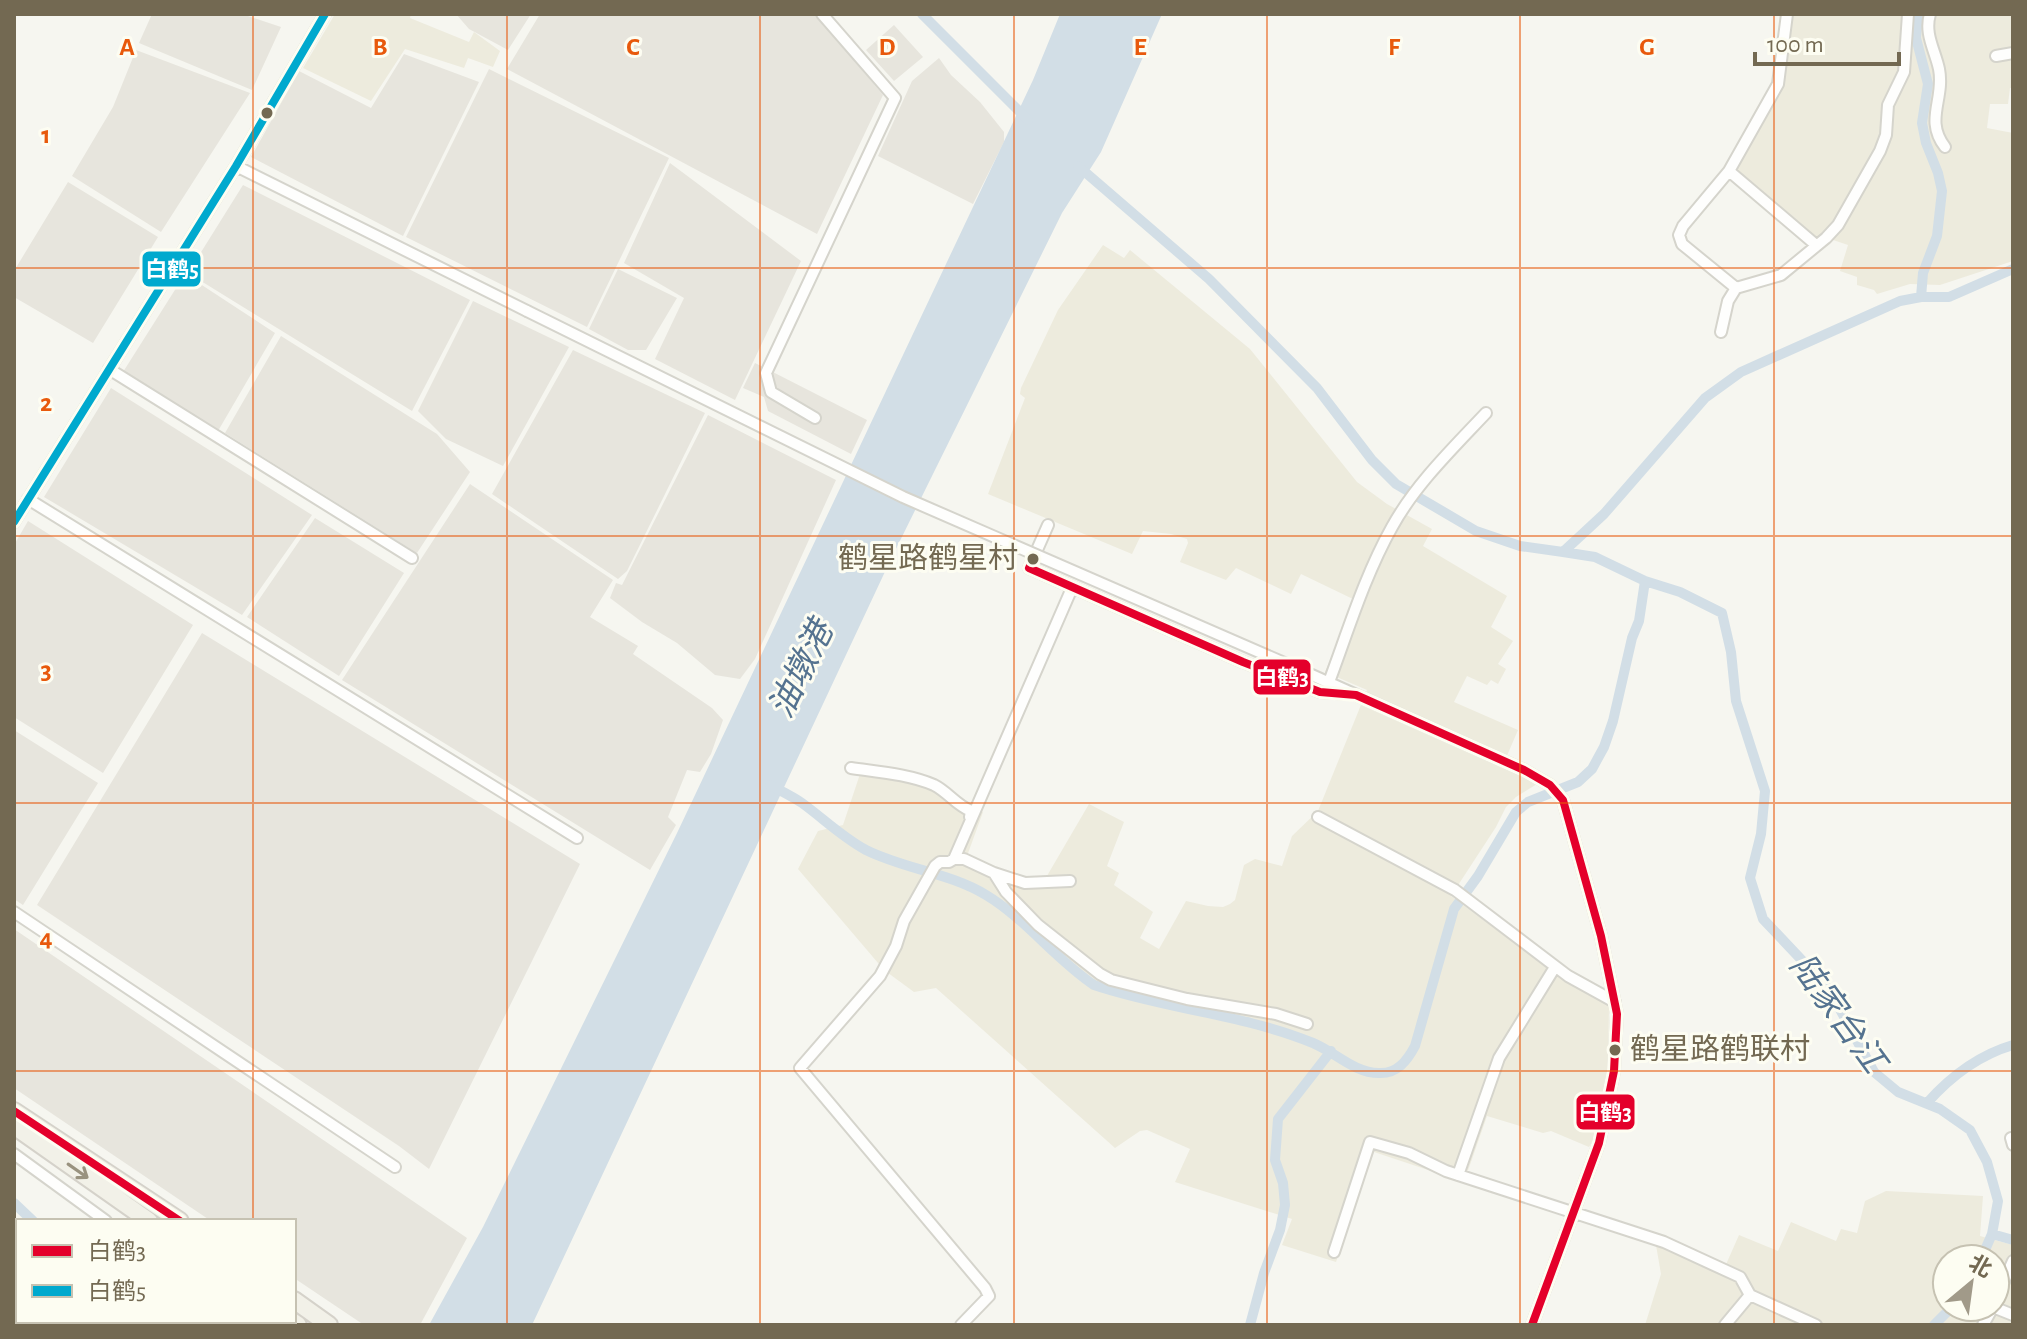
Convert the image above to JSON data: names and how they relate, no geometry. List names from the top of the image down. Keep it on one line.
{"water":["油墩港","陆家台江"],"places":["鹤星路鹤星村","鹤星路鹤联村"],"lines":["transit line 白鹤5","transit line 白鹤3"],"legend":["白鹤3","白鹤5"],"scale_bar":"100 m","north":"top right","grid":{"columns":["A","B","C","D","E","F","G"],"rows":["1","2","3","4"]}}
